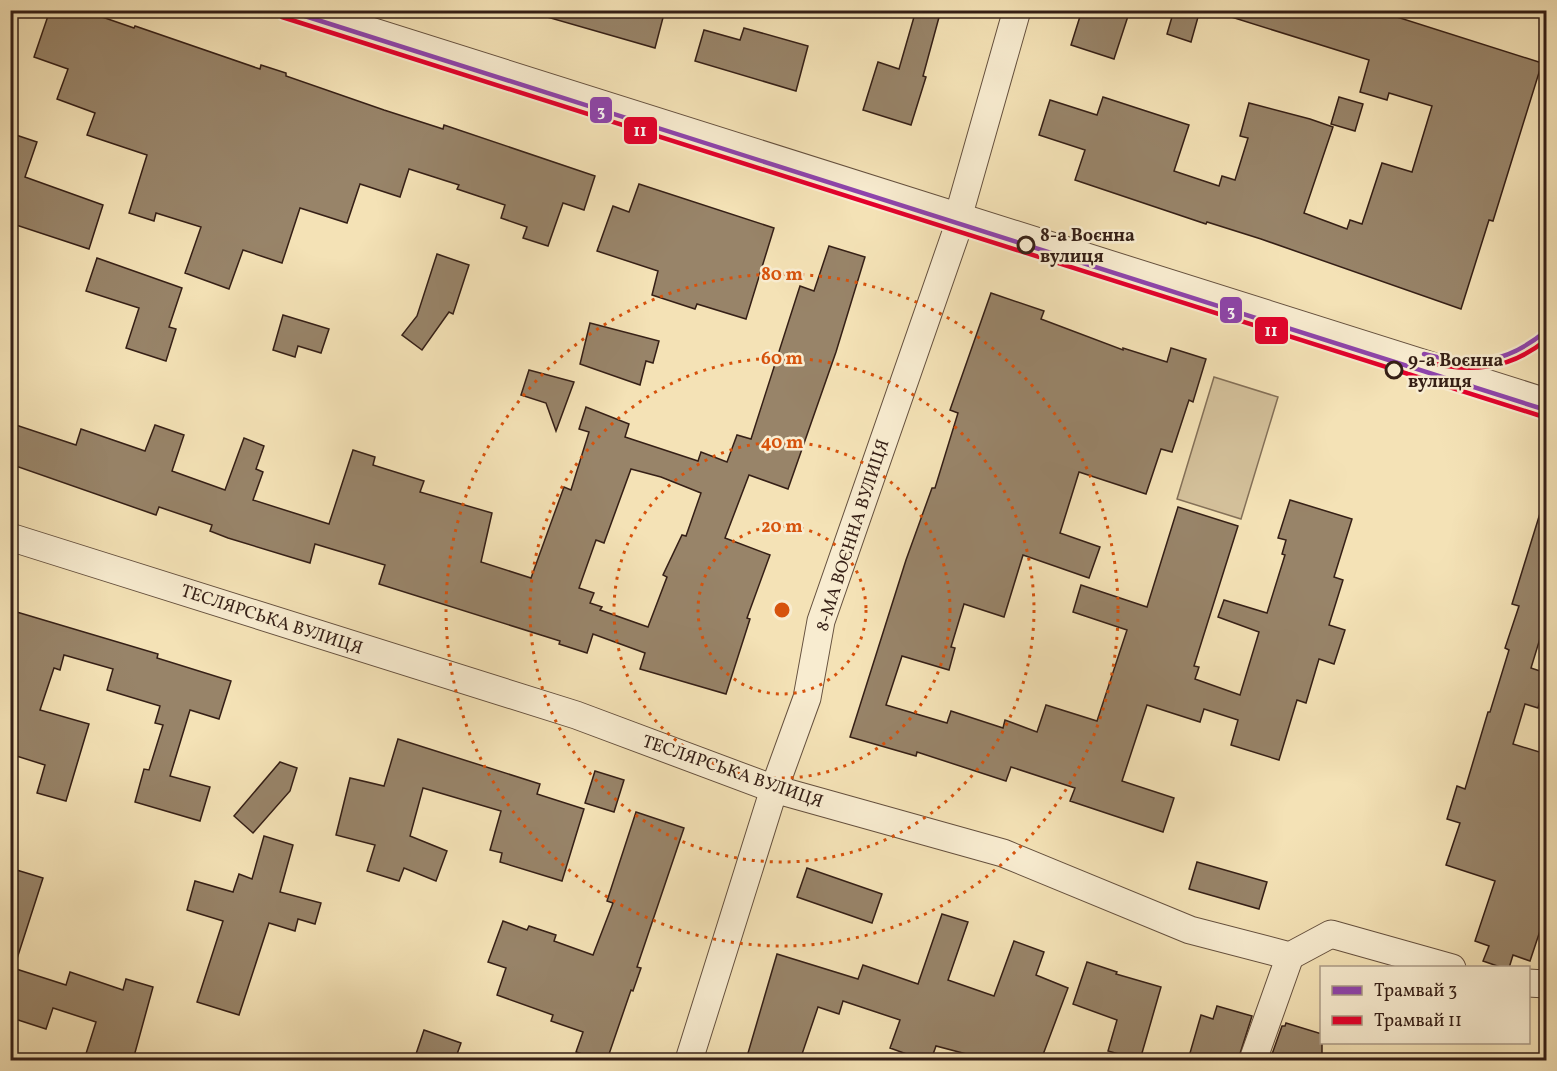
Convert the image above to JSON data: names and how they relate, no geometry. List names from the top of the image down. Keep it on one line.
{"streets":{"street":["8-МА ВОЄННА ВУЛИЦЯ","ТЕСЛЯРСЬКА ВУЛИЦЯ"]},"crossings":[["8-МА ВОЄННА ВУЛИЦЯ","ТЕСЛЯРСЬКА ВУЛИЦЯ"]],"places":["8-а Воєнна вулиця","9-а Воєнна вулиця"],"lines":["tram line 3","tram line 11"],"legend":["Трамвай 3","Трамвай 11"],"rings":["80 m","60 m","40 m","20 m"]}
